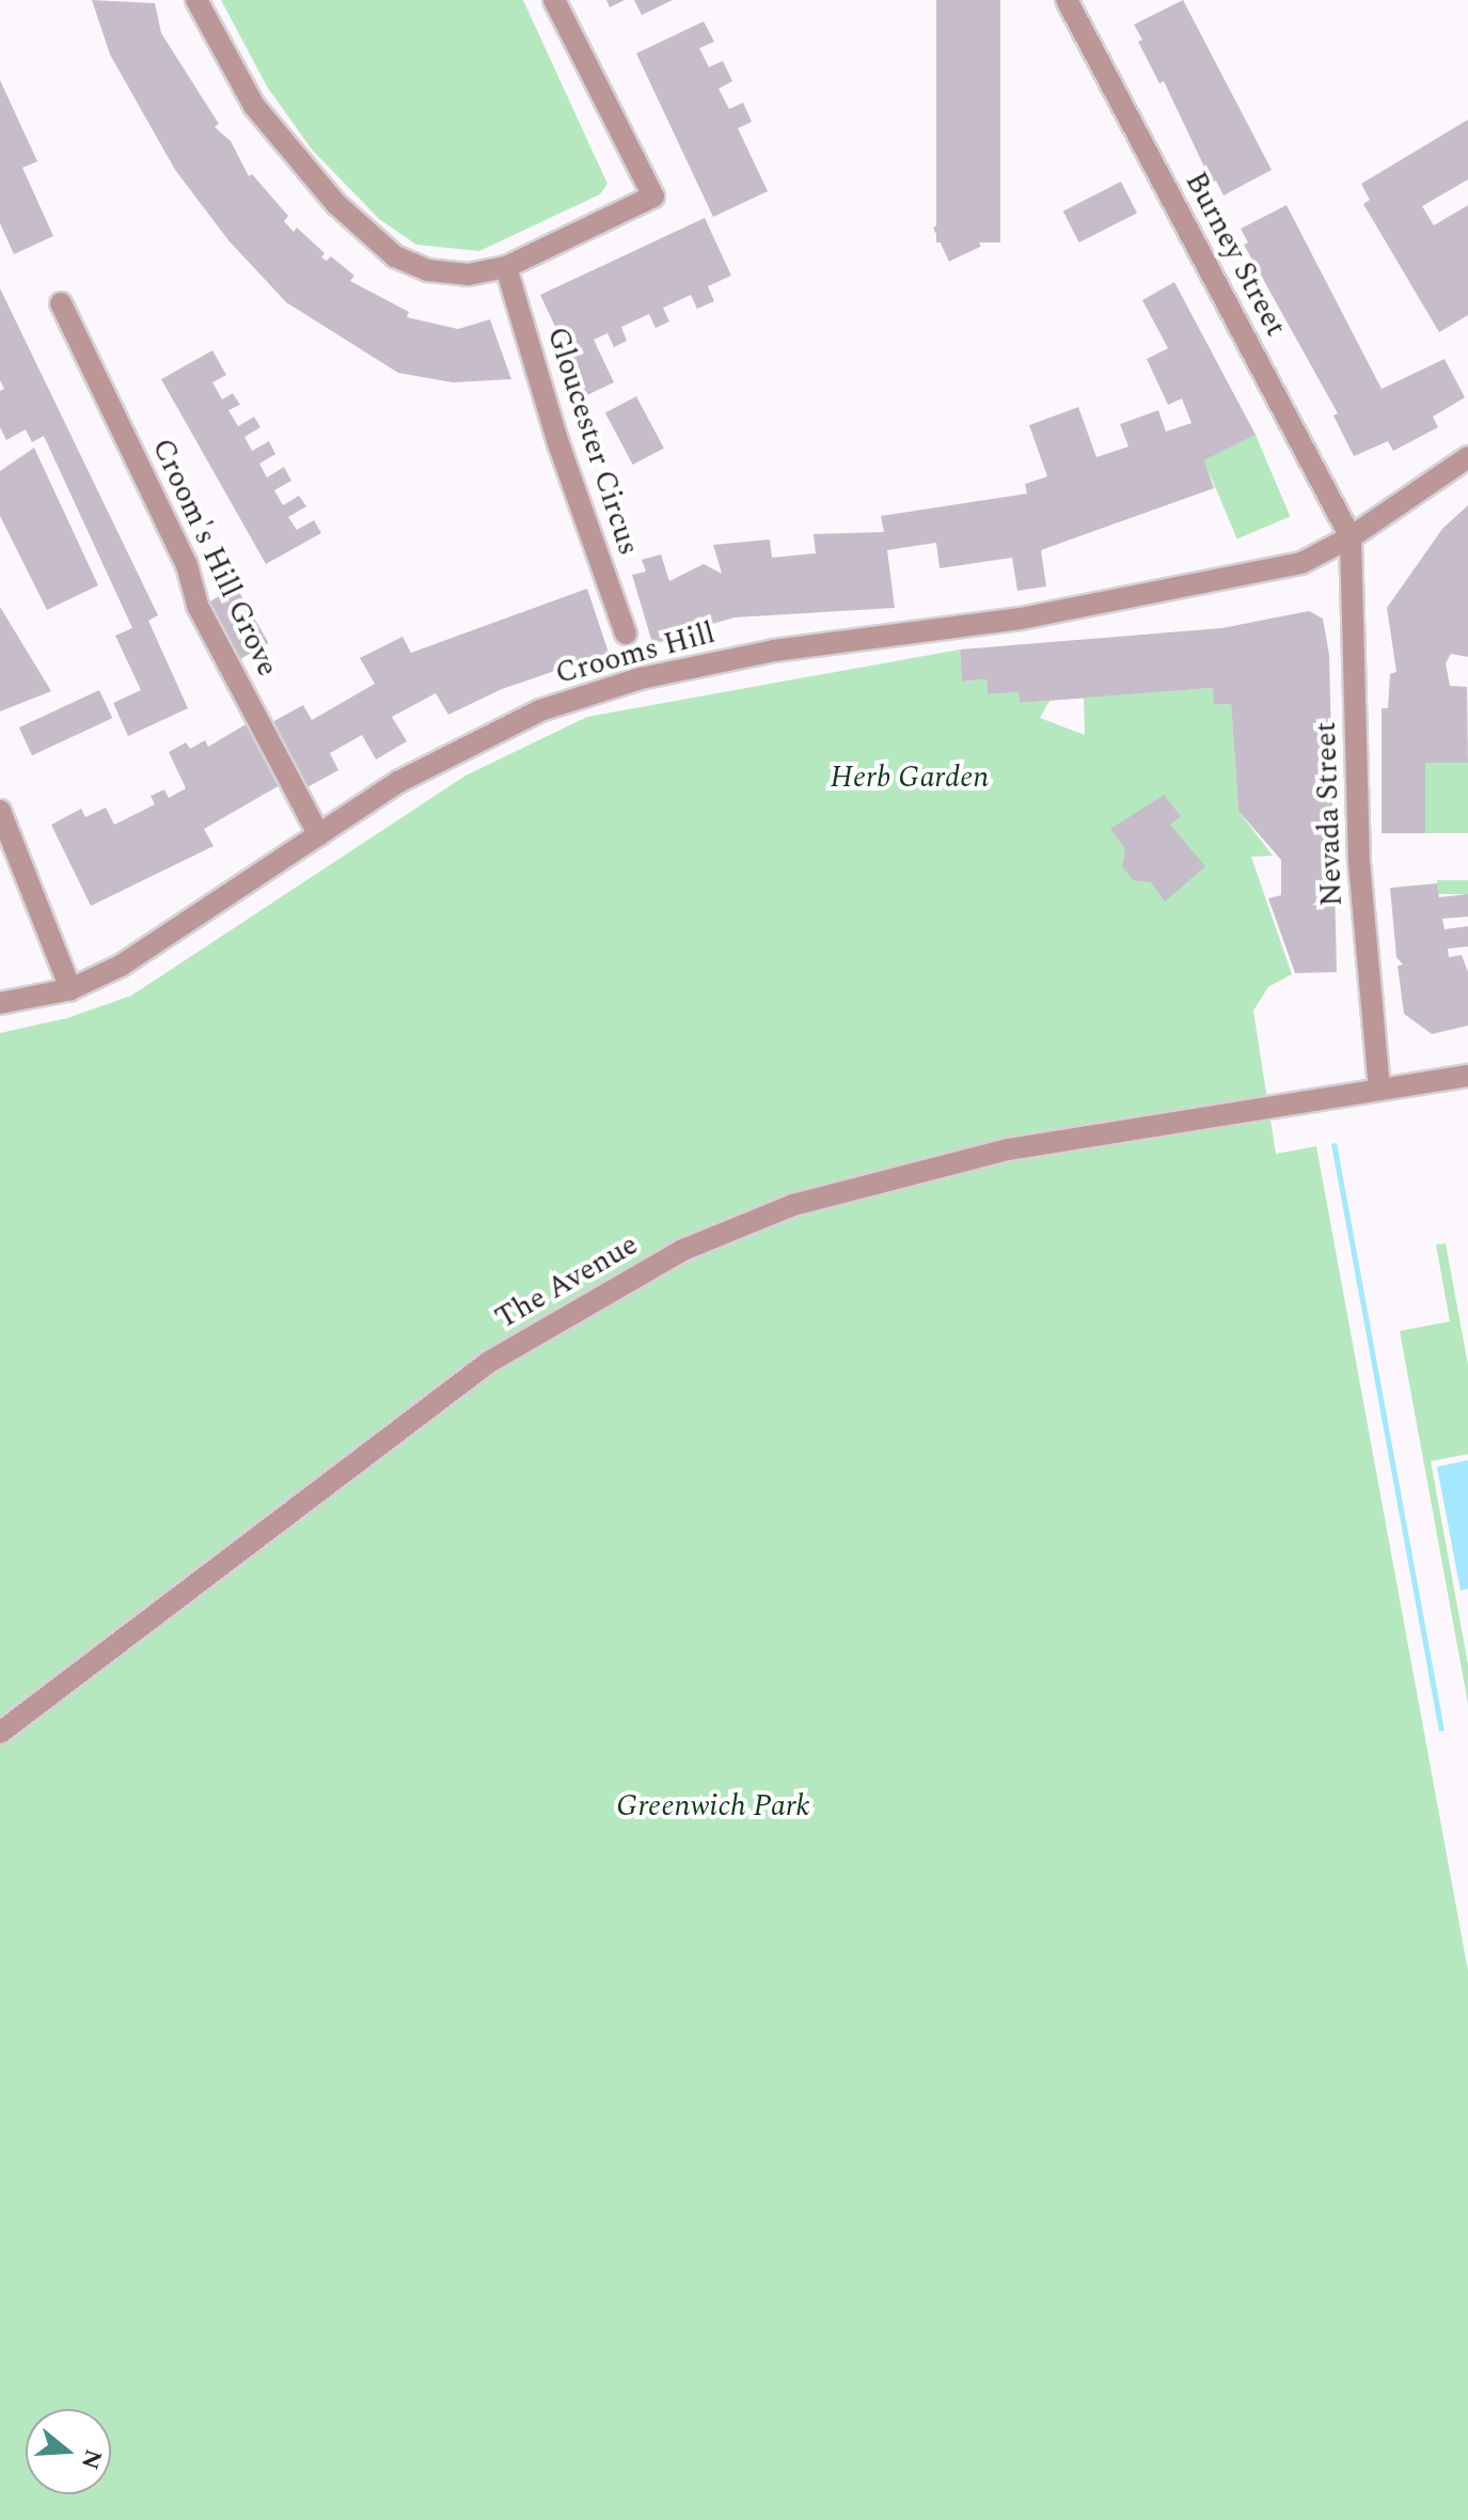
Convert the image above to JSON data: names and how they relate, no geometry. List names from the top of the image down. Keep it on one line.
{"streets":{"street":["Burney Street","Gloucester Circus","Croom's Hill Grove","Crooms Hill","Nevada Street","The Avenue"]},"crossings":[["Burney Street","Crooms Hill"],["Burney Street","Nevada Street"],["Croom's Hill Grove","Crooms Hill"],["Crooms Hill","Nevada Street"],["Nevada Street","The Avenue"]],"parks":["Herb Garden","Greenwich Park"],"north":"right"}
